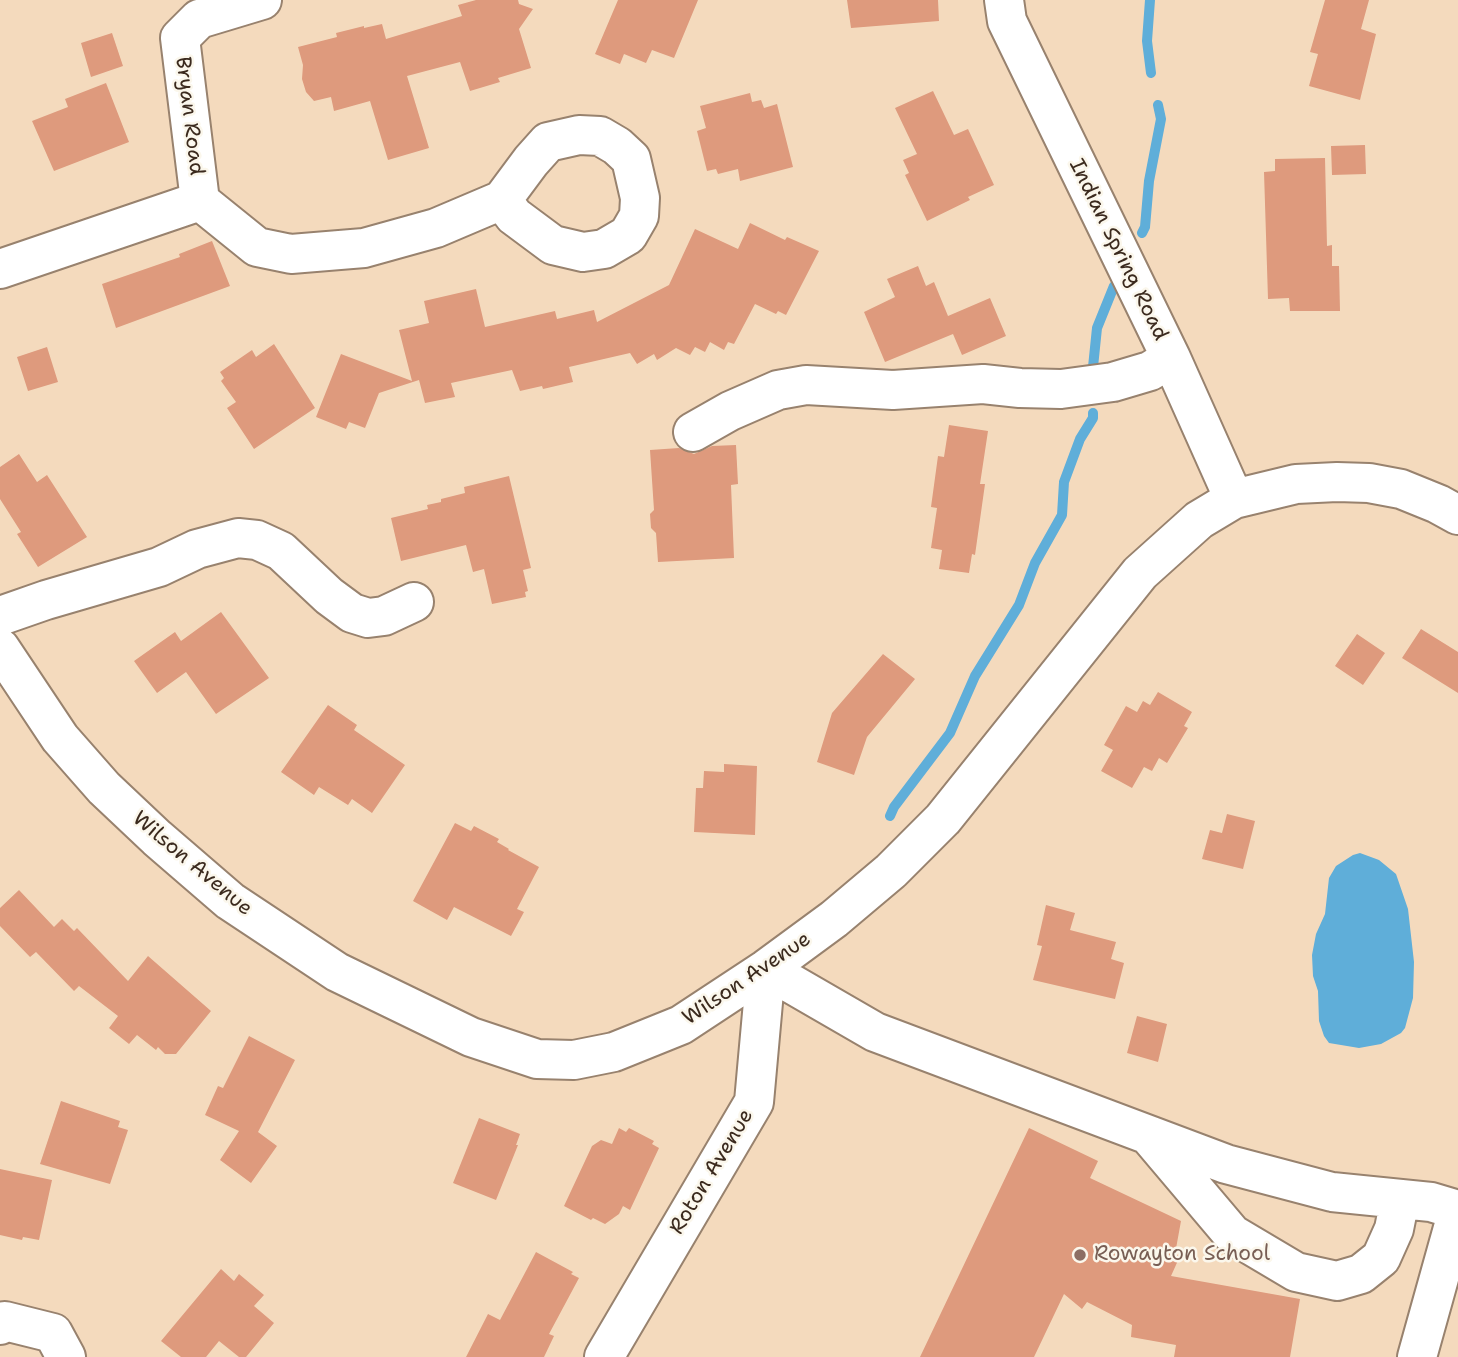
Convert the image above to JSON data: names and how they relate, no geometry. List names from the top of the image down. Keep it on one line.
{"streets":{"street":["Bryan Road","Indian Spring Road","Wilson Avenue","Roton Avenue"]},"crossings":[["Indian Spring Road","Wilson Avenue"],["Wilson Avenue","Roton Avenue"]],"places":["Rowayton School"]}
